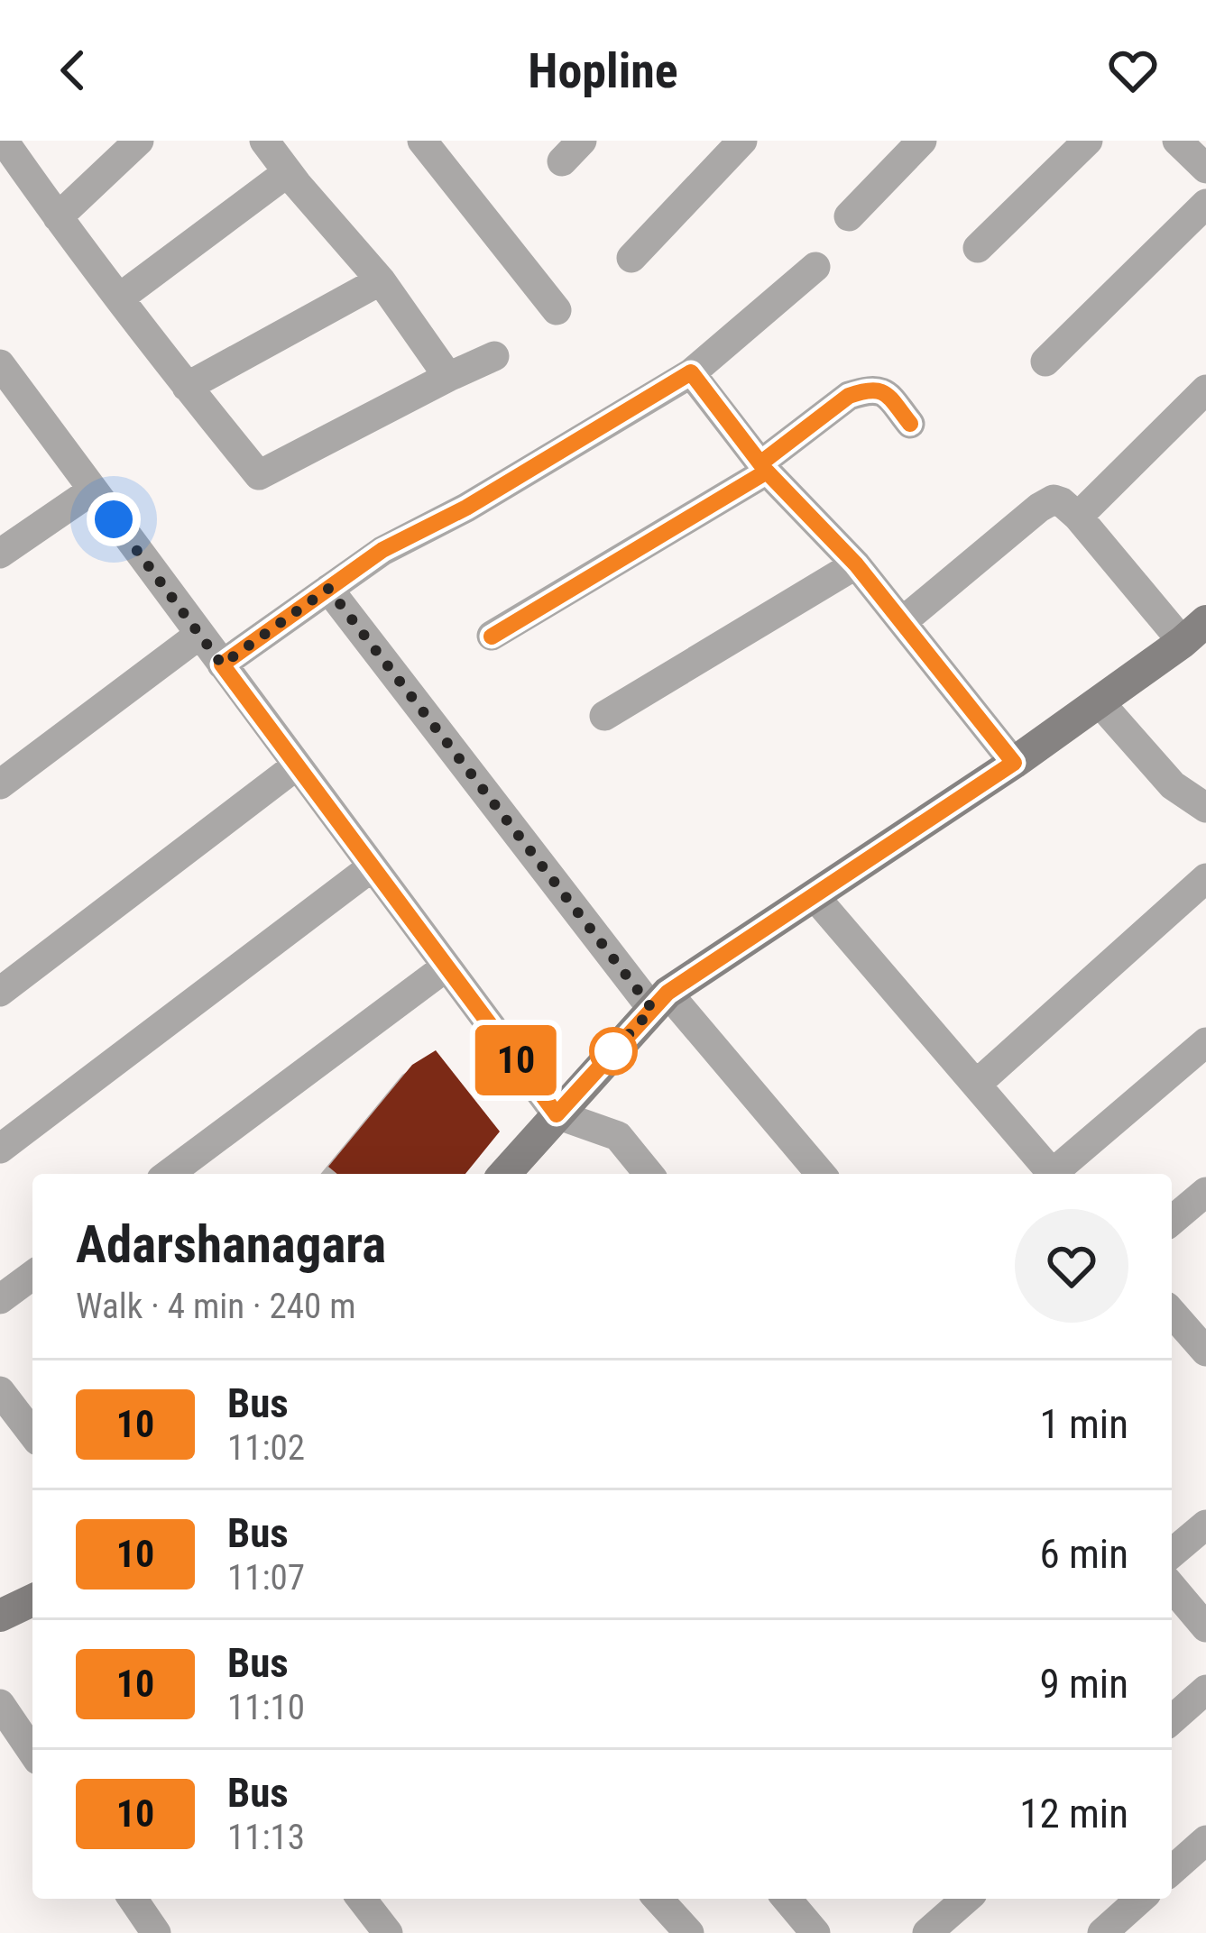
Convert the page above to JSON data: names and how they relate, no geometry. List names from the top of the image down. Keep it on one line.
{"lines":["bus line 10"],"page":{"header":"Hopline","on_map":"10","heading":["Adarshanagara","Walk · 4 min · 240 m"],"list":[{"mark":"10","name":"Bus","note":"11:02","value":"1 min"},{"mark":"10","name":"Bus","note":"11:07","value":"6 min"},{"mark":"10","name":"Bus","note":"11:10","value":"9 min"},{"mark":"10","name":"Bus","note":"11:13","value":"12 min"}]}}
